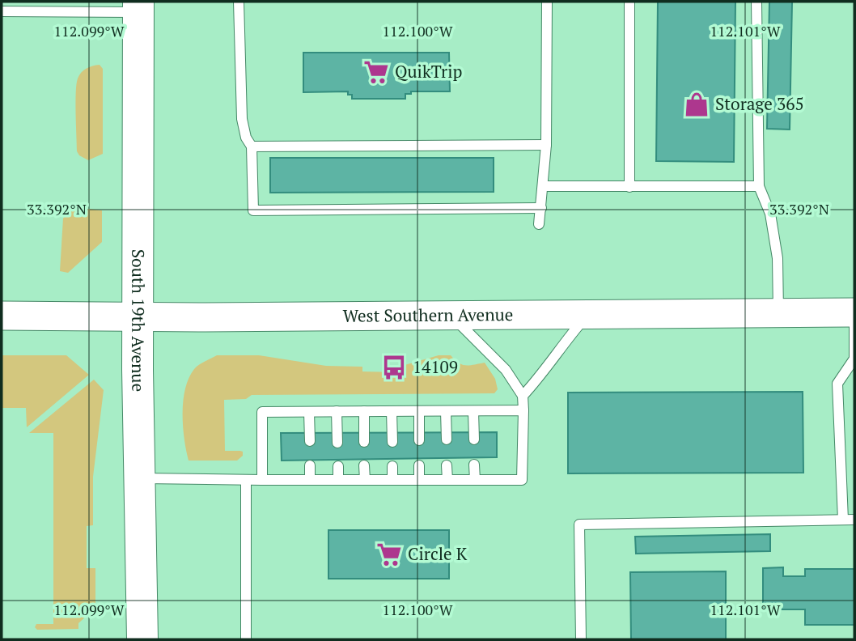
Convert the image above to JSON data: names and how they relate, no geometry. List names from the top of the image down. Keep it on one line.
{"streets":{"main road":["West Southern Avenue","South 19th Avenue"]},"crossings":[["West Southern Avenue","South 19th Avenue"]],"places":{"supermarket":["QuikTrip","Circle K"],"shop":["Storage 365"],"bus stop":["14109"]},"coordinates":["112.099°W","112.100°W","112.101°W","33.392°N"]}
